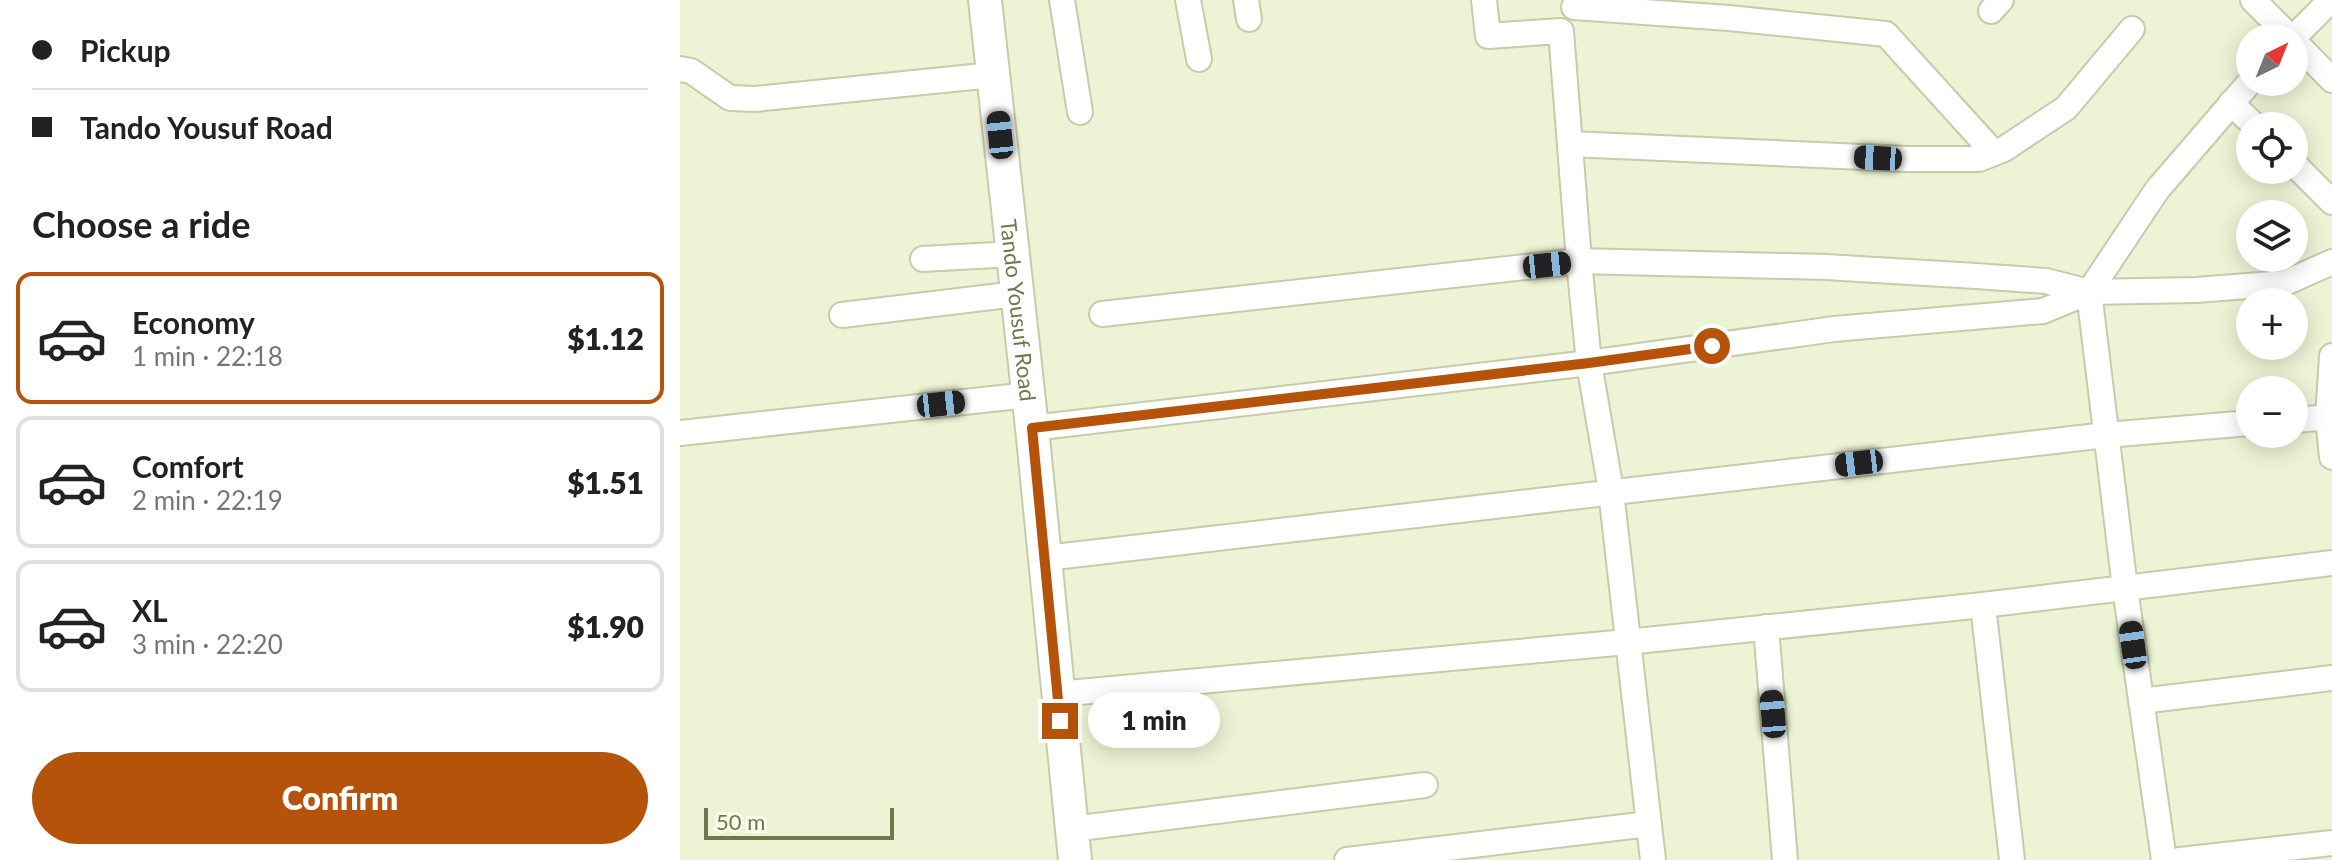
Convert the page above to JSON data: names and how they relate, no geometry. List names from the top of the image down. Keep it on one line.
{"streets":{"street":["Tando Yousuf Road"]},"scale_bar":"50 m","north":"top right","page":{"banner":["Pickup","Tando Yousuf Road"],"map_buttons":["+","−"],"heading":"Choose a ride","list":[{"name":"Economy","note":"1 min · 22:18","value":"$1.12"},{"name":"Comfort","note":"2 min · 22:19","value":"$1.51"},{"name":"XL","note":"3 min · 22:20","value":"$1.90"}],"bubble":"1 min","buttons":"Confirm","scale":"50 m"}}
